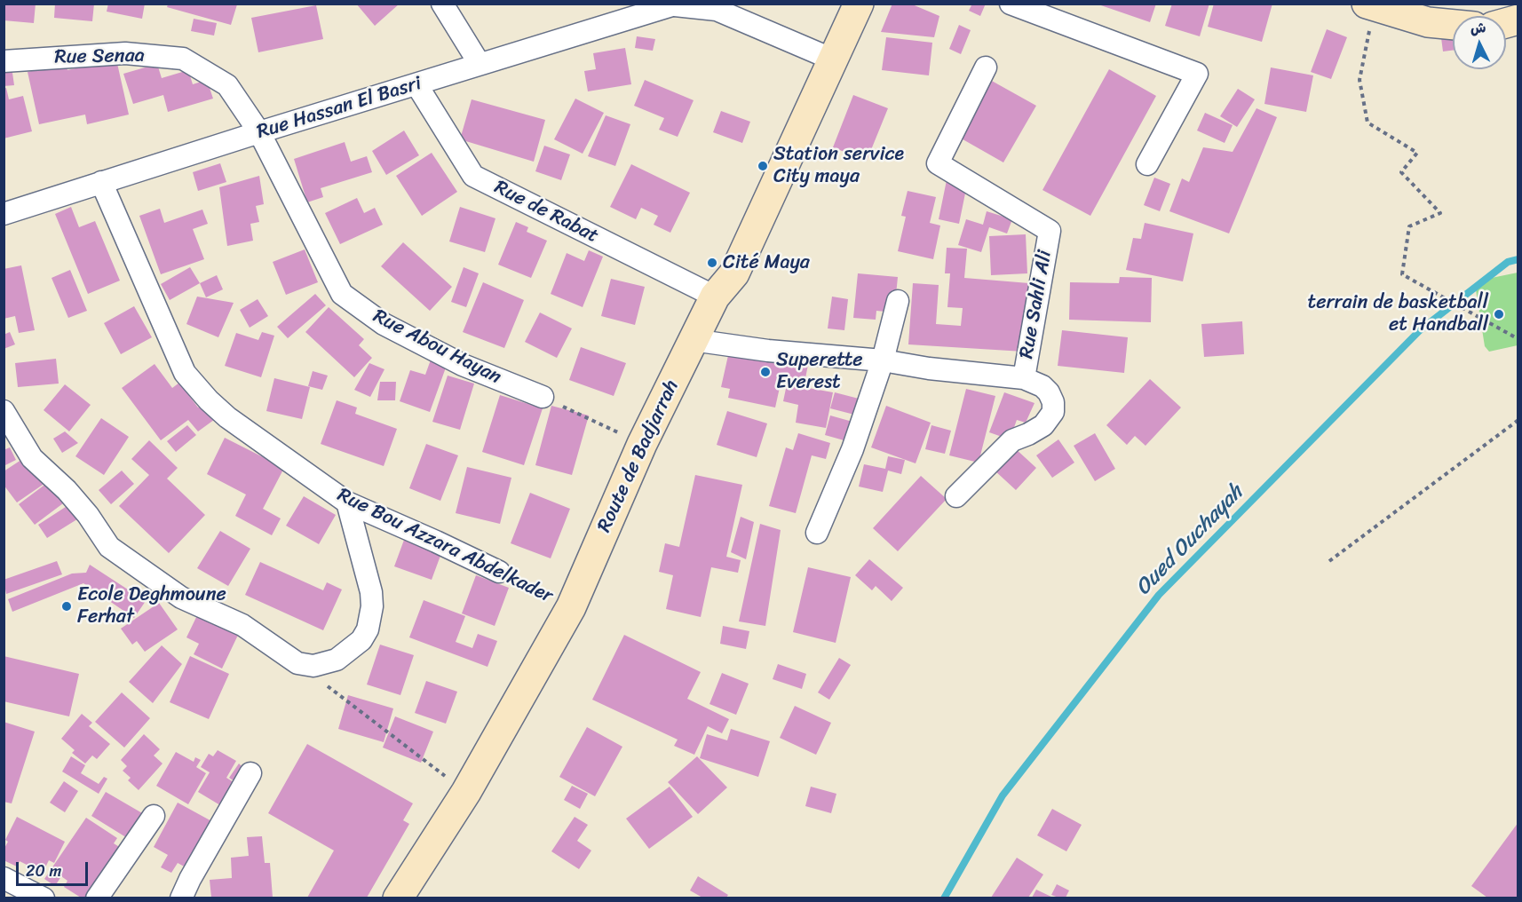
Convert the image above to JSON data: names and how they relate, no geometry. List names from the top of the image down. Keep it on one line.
{"streets":{"main road":["Route de Badjarrah"],"street":["Rue Senaa","Rue Hassan El Basri","Rue de Rabat","Rue Sahli Ali","Rue Abou Hayan","Rue Bou Azzara Abdelkader"]},"crossings":[["Rue Senaa","Rue Hassan El Basri"],["Rue Senaa","Rue Abou Hayan"],["Rue Hassan El Basri","Rue de Rabat"],["Rue Hassan El Basri","Rue Abou Hayan"],["Rue Hassan El Basri","Route de Badjarrah"],["Rue Hassan El Basri","Rue Bou Azzara Abdelkader"],["Rue de Rabat","Route de Badjarrah"],["Rue Sahli Ali","Route de Badjarrah"],["Route de Badjarrah","Rue Bou Azzara Abdelkader"]],"water":["Oued Ouchayah"],"places":["Station service City maya","Cité Maya","terrain de basketball et Handball","Superette Everest","Ecole Deghmoune Ferhat"],"scale_bar":"20 m","north":"top"}
